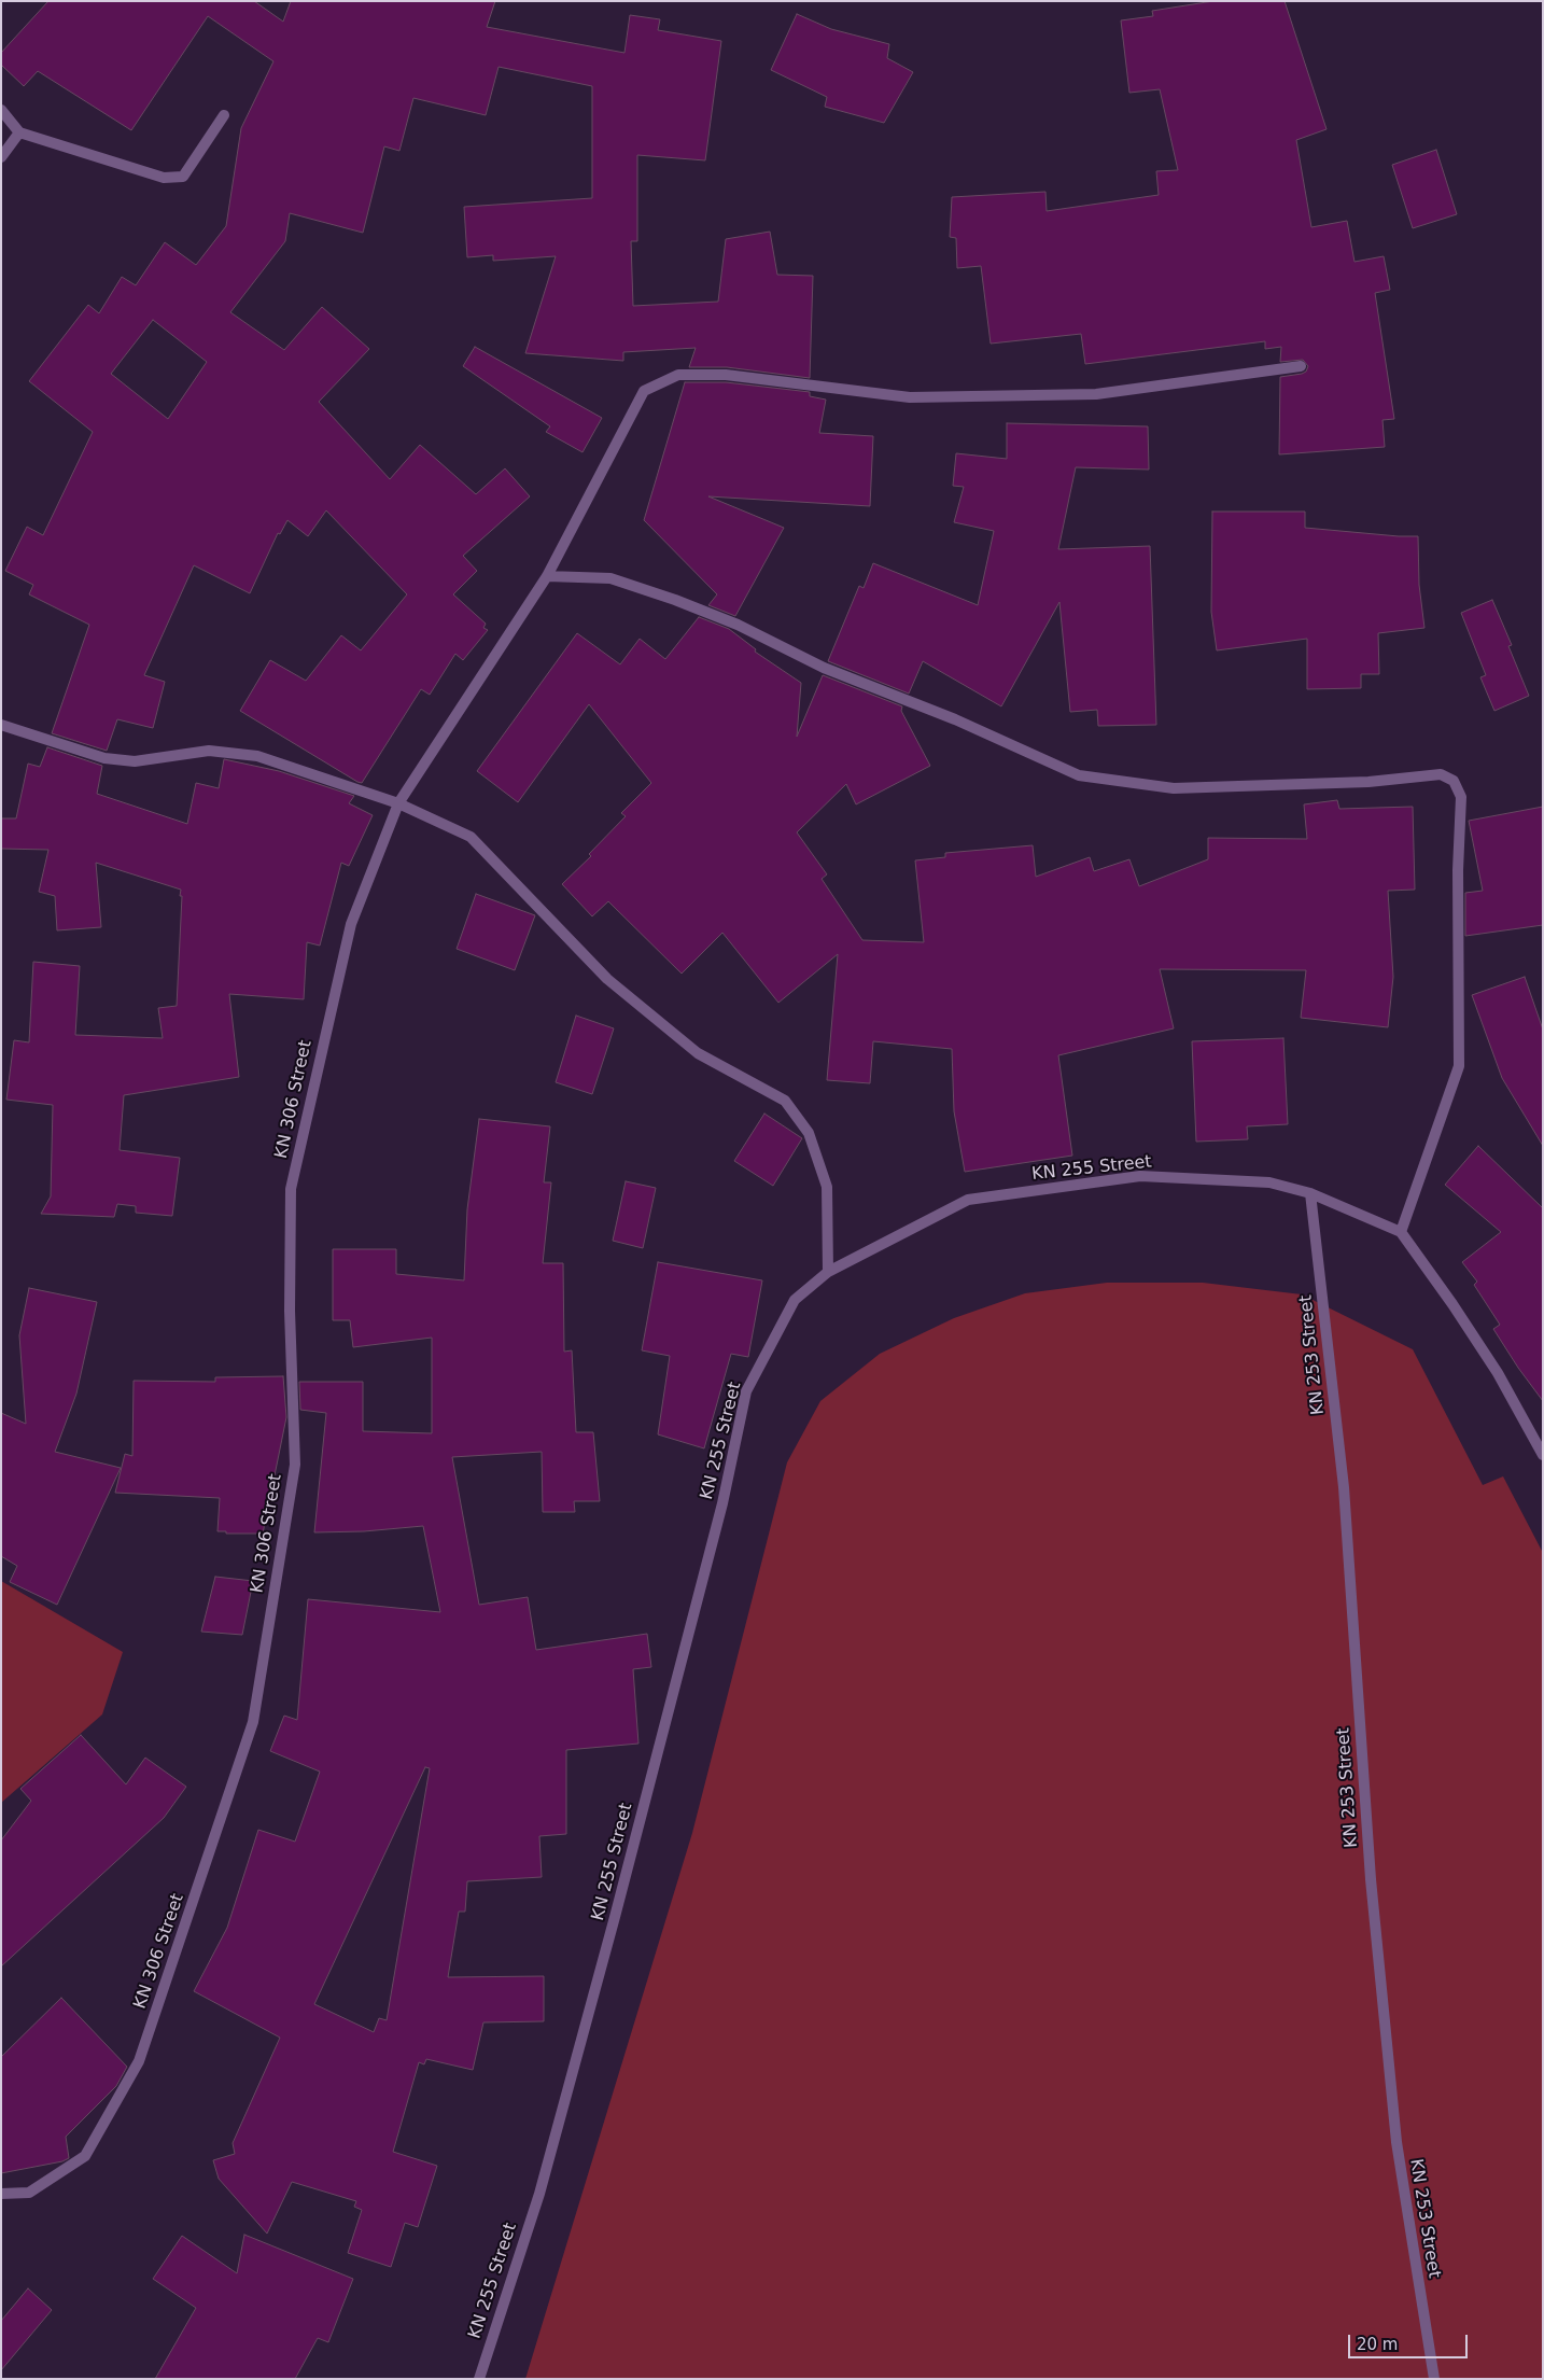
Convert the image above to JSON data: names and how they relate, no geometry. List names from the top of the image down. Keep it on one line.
{"streets":{"street":["KN 306 Street","KN 255 Street","KN 253 Street"]},"crossings":[["KN 255 Street","KN 253 Street"]],"scale_bar":"20 m"}
